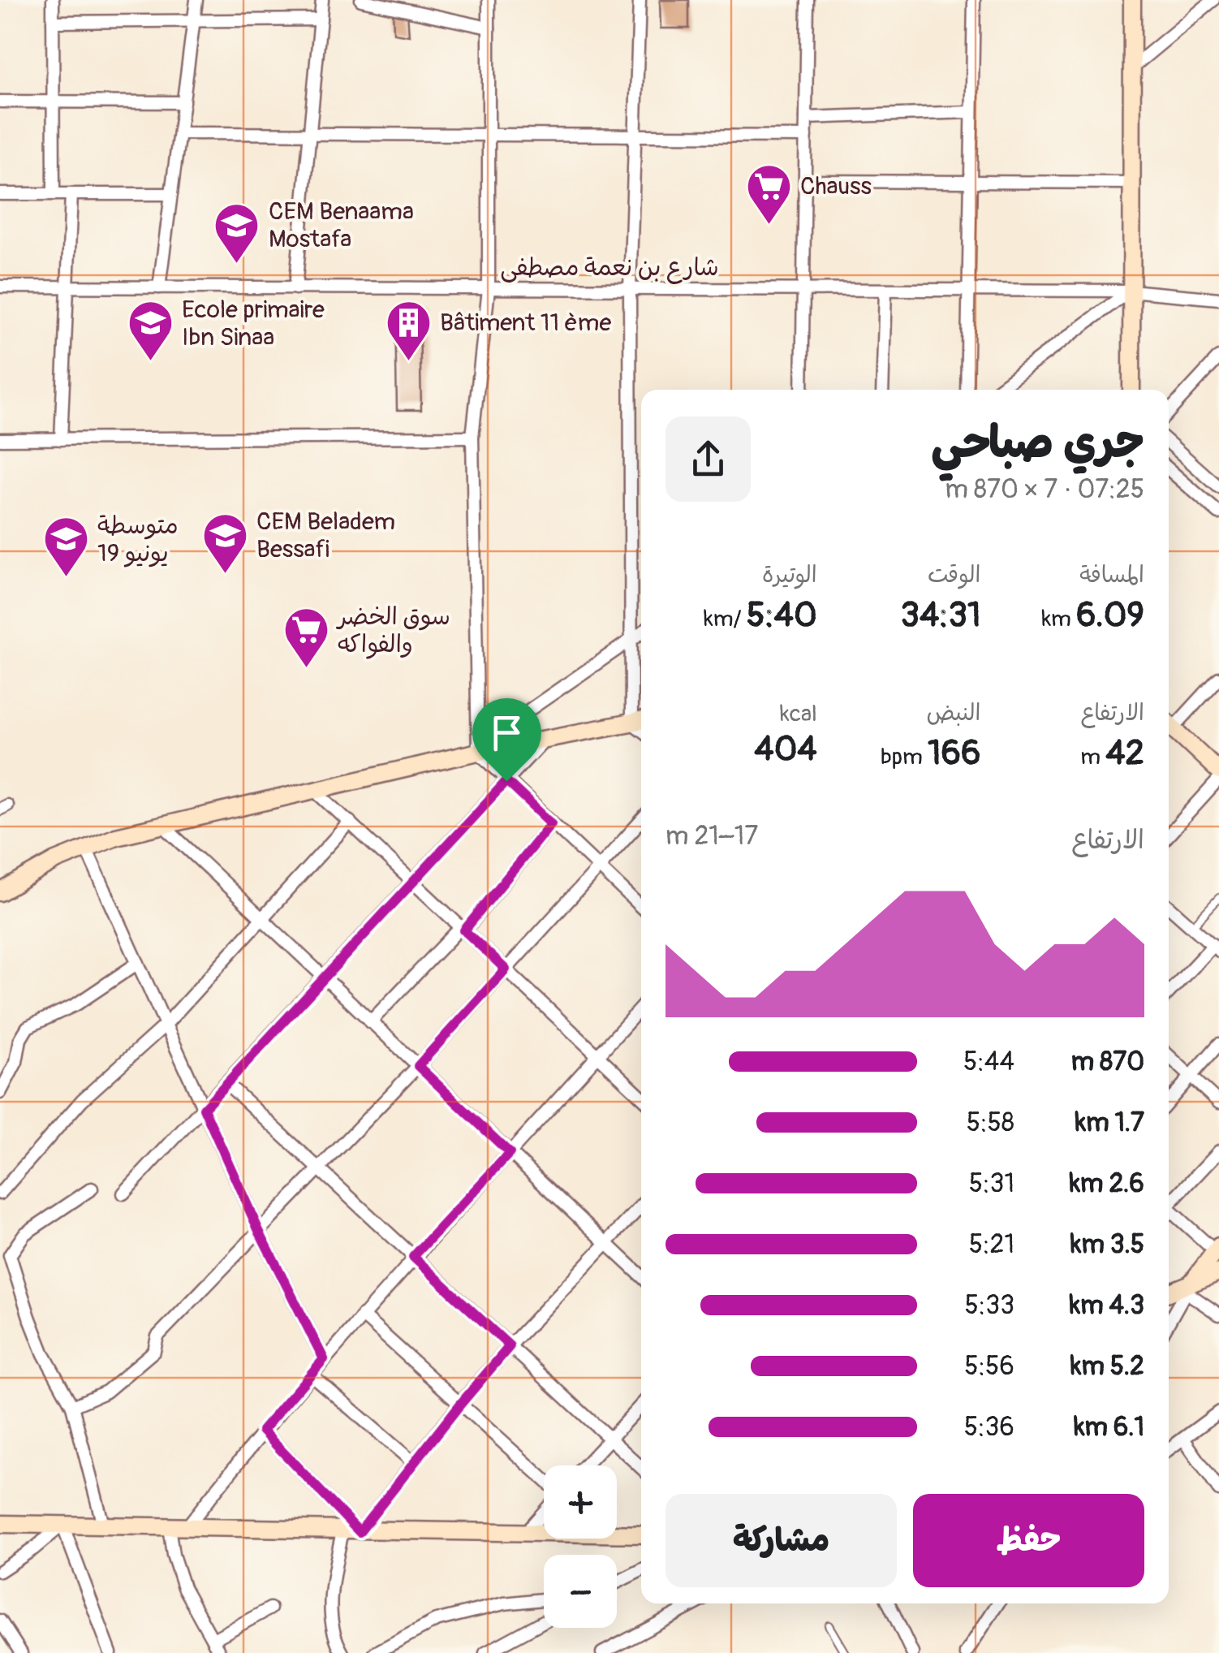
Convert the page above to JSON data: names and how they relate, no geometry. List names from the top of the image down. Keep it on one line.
{"streets":{"street":["شارع بن نعمة مصطفى"]},"places":{"supermarket":["Chauss","سوق الخضر والفواكه"],"school or university":["CEM Benaama Mostafa","Ecole primaire Ibn Sinaa","CEM Beladem Bessafi","متوسطة 19 يونيو"],"building":["Bâtiment 11 ème"]},"page":{"heading":["جري صباحي","07:25 · 7 × 870 m"],"stats":[["المسافة","6.09 km"],["الوقت","34:31"],["الوتيرة","5:40 /km"],["الارتفاع","42 m"],["النبض","166 bpm"],["kcal","404"]],"chart":["الارتفاع","17–21 m"],"list":[{"name":"870 m","note":"5:44"},{"name":"1.7 km","note":"5:58"},{"name":"2.6 km","note":"5:31"},{"name":"3.5 km","note":"5:21"},{"name":"4.3 km","note":"5:33"},{"name":"5.2 km","note":"5:56"},{"name":"6.1 km","note":"5:36"}],"map_buttons":["+","−"],"buttons":["حفظ","مشاركة"]}}
